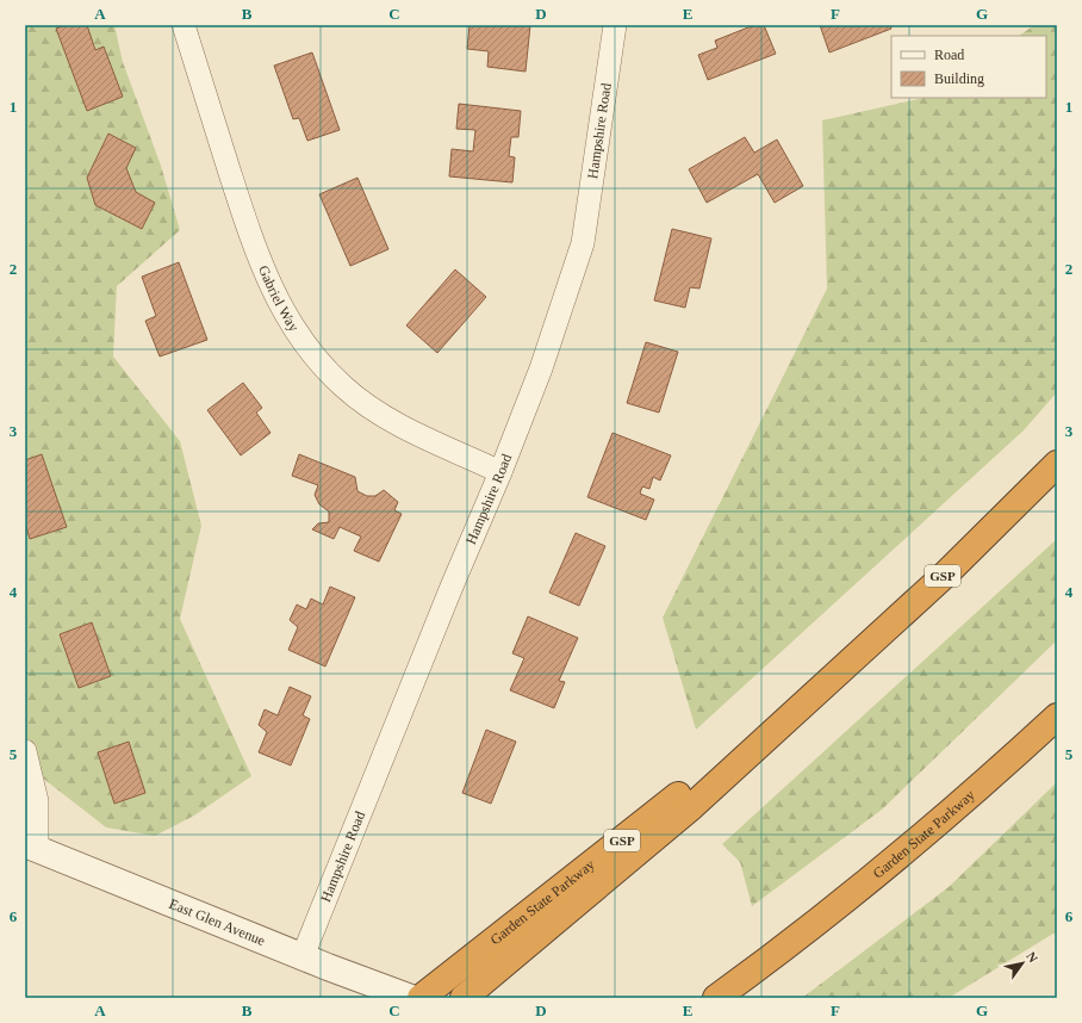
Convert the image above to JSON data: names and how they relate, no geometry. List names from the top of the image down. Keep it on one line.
{"streets":{"highway":["GSP","Garden State Parkway"],"street":["Hampshire Road","Gabriel Way","East Glen Avenue"]},"crossings":[["Hampshire Road","Gabriel Way"],["Hampshire Road","East Glen Avenue"]],"legend":["Road","Building"],"north":"top right","grid":{"columns":["A","B","C","D","E","F","G"],"rows":["1","2","3","4","5","6"]}}
